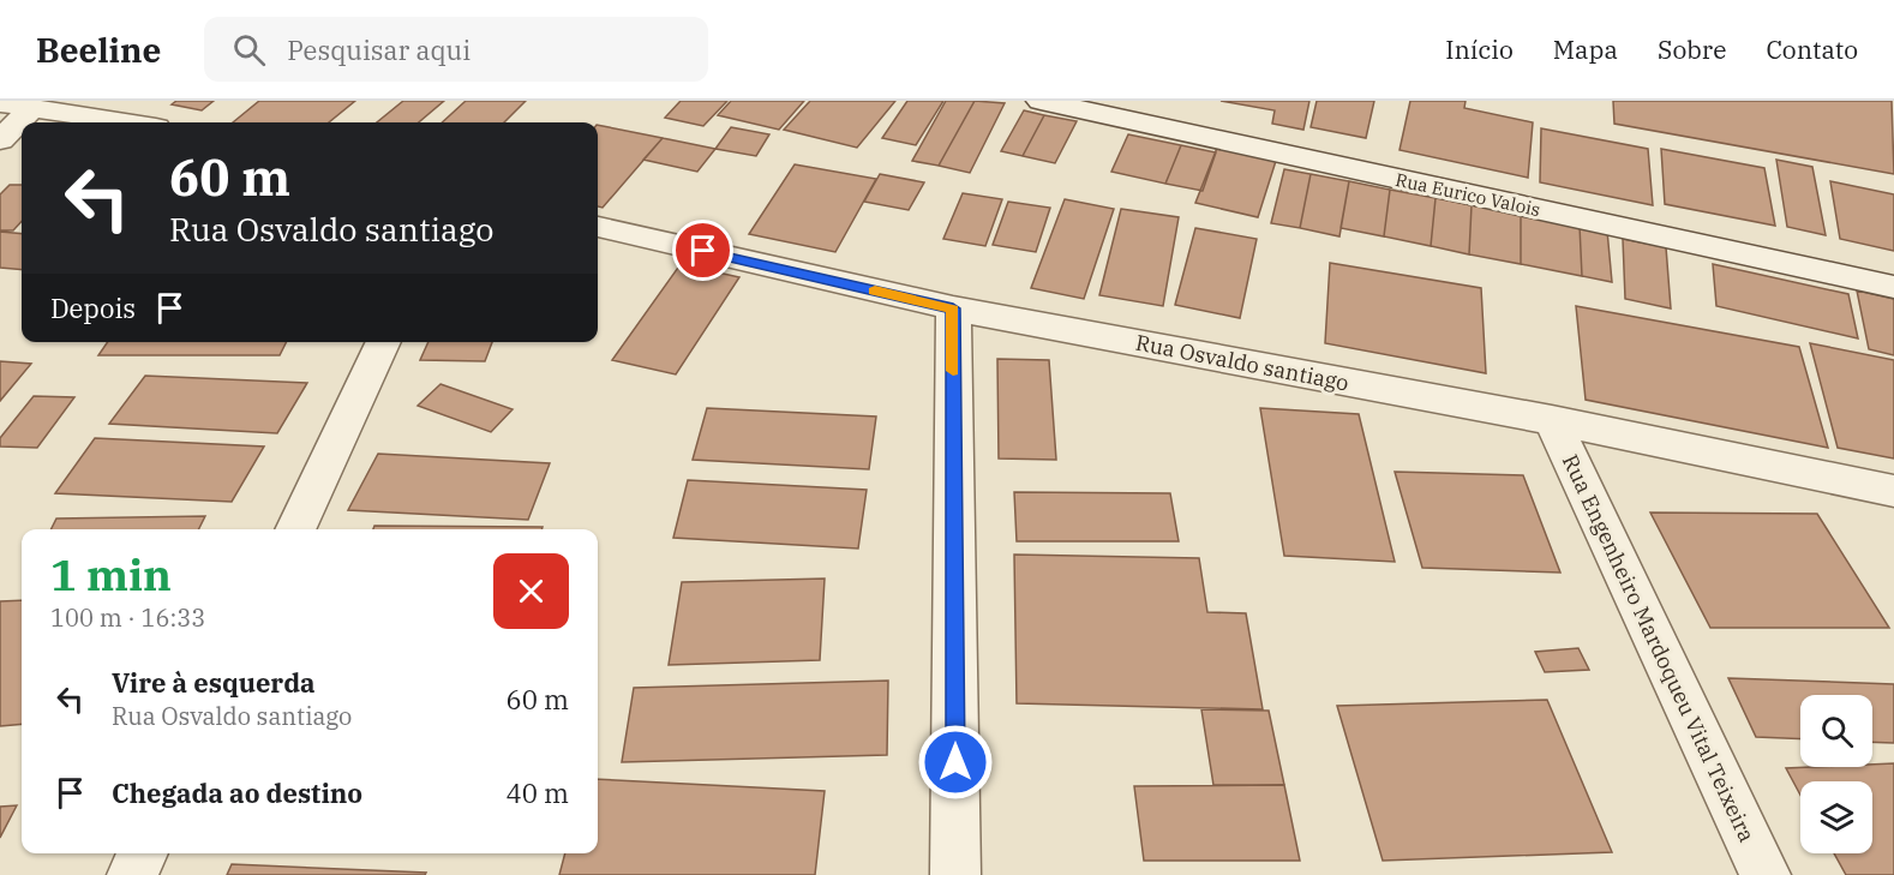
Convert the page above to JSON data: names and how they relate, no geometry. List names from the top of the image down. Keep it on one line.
{"streets":{"street":["Rua Eurico Valois","Rua Osvaldo santiago","Rua Engenheiro Mardoqueu Vital Teixeira"]},"crossings":[["Rua Osvaldo santiago","Rua Engenheiro Mardoqueu Vital Teixeira"]],"page":{"header":"Beeline","search":"Pesquisar aqui","nav":["Início","Mapa","Sobre","Contato"],"turn":["60 m","Rua Osvaldo santiago"],"then":"Depois","heading":["1 min","100 m · 16:33"],"list":[{"name":"Vire à esquerda","note":"Rua Osvaldo santiago","value":"60 m"},{"name":"Chegada ao destino","value":"40 m"}]}}
